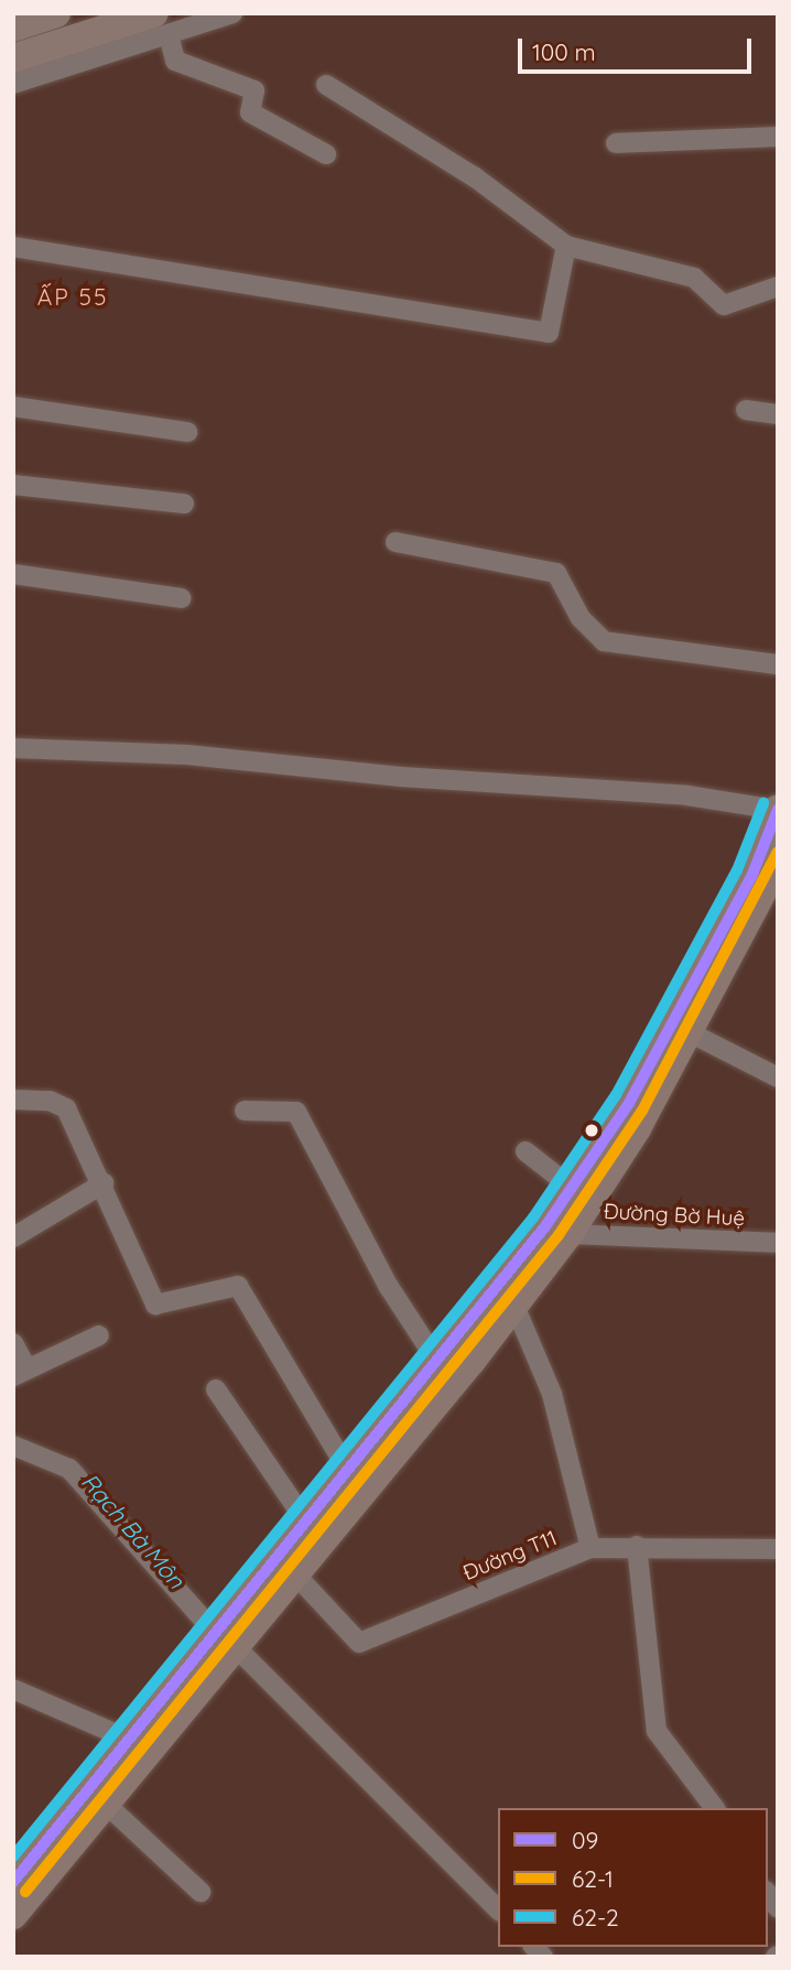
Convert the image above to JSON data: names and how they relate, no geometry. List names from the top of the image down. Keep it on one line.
{"streets":{"street":["Đường Bờ Huệ","Đường T11"]},"districts":["ẤP 55"],"water":["Rạch Bà Môn"],"lines":["transit line 62-2","transit line 09","transit line 62-1"],"legend":["09","62-1","62-2"],"scale_bar":"100 m"}
